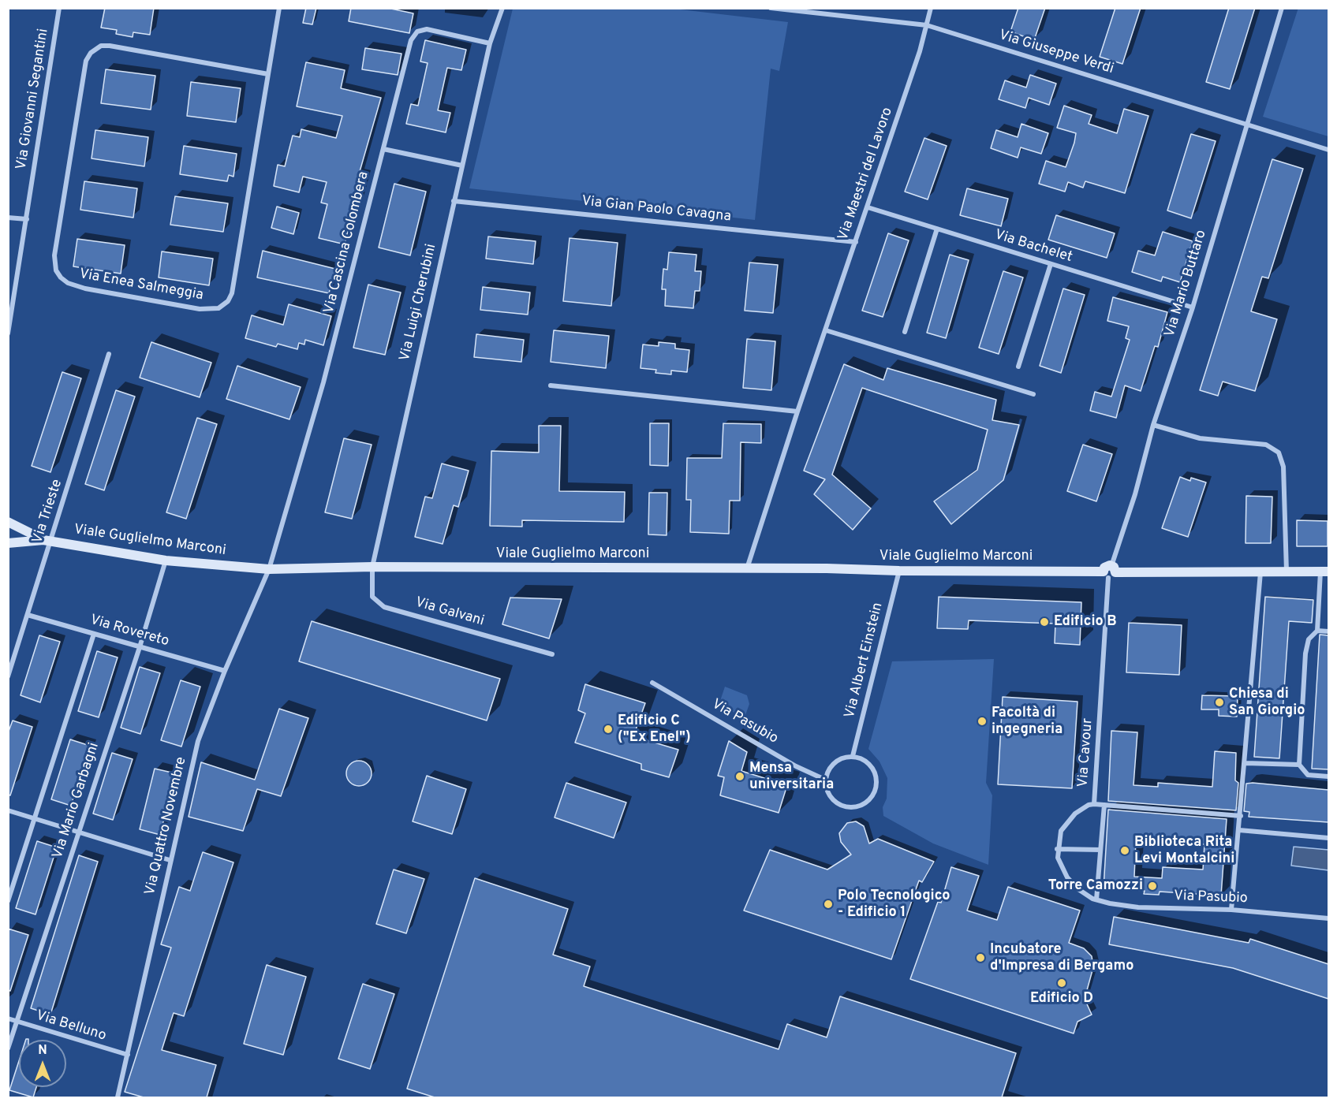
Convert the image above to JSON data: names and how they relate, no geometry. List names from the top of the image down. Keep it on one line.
{"streets":{"street":["Via Giuseppe Verdi","Via Giovanni Segantini","Via Maestri del Lavoro","Via Gian Paolo Cavagna","Via Cascina Colombera","Via Bachelet","Via Mario Buttaro","Via Enea Salmeggia","Via Luigi Cherubini","Via Trieste","Viale Guglielmo Marconi","Via Galvani","Via Rovereto","Via Albert Einstein","Via Pasubio","Via Cavour","Via Mario Garbagni","Via Quattro Novembre","Via Belluno"]},"crossings":[["Via Giuseppe Verdi","Via Maestri del Lavoro"],["Via Giuseppe Verdi","Via Mario Buttaro"],["Via Maestri del Lavoro","Via Gian Paolo Cavagna"],["Via Maestri del Lavoro","Via Bachelet"],["Via Maestri del Lavoro","Viale Guglielmo Marconi"],["Via Gian Paolo Cavagna","Via Luigi Cherubini"],["Via Cascina Colombera","Via Luigi Cherubini"],["Via Cascina Colombera","Viale Guglielmo Marconi"],["Via Cascina Colombera","Via Quattro Novembre"],["Via Bachelet","Via Mario Buttaro"],["Via Mario Buttaro","Viale Guglielmo Marconi"],["Via Mario Buttaro","Via Cavour"],["Via Luigi Cherubini","Viale Guglielmo Marconi"],["Via Luigi Cherubini","Via Galvani"],["Via Trieste","Viale Guglielmo Marconi"],["Via Trieste","Via Rovereto"],["Viale Guglielmo Marconi","Via Galvani"],["Viale Guglielmo Marconi","Via Albert Einstein"],["Viale Guglielmo Marconi","Via Cavour"],["Viale Guglielmo Marconi","Via Mario Garbagni"],["Viale Guglielmo Marconi","Via Quattro Novembre"],["Via Rovereto","Via Mario Garbagni"],["Via Rovereto","Via Quattro Novembre"],["Via Albert Einstein","Via Pasubio"],["Via Mario Garbagni","Via Belluno"],["Via Quattro Novembre","Via Belluno"]],"places":["Edificio B","Chiesa di San Giorgio","Facoltà di ingegneria","Edificio C (\"Ex Enel\")","Mensa universitaria","Biblioteca Rita Levi Montalcini","Torre Camozzi","Polo Tecnologico - Edificio 1","Incubatore d'Impresa di Bergamo","Edificio D"],"north":"top"}
